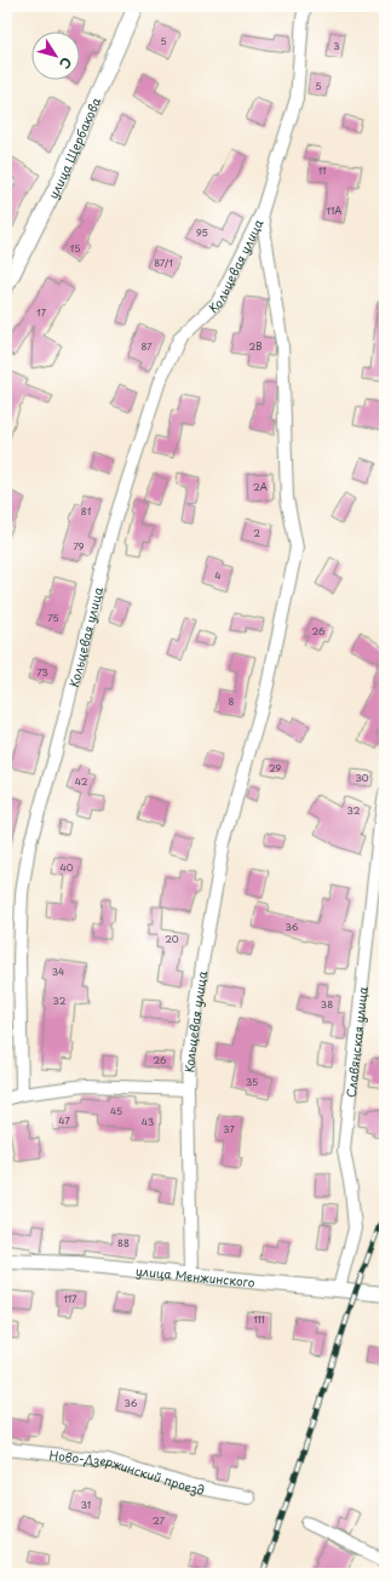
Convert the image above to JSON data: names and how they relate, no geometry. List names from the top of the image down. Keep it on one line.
{"streets":{"street":["улица Щербакова","Кольцевая улица","Славянская улица","улица Менжинского","Ново-Дзержинский проезд"]},"crossings":[["Кольцевая улица","улица Менжинского"],["Славянская улица","улица Менжинского"]],"house_numbers":["5","3","5","11","11А","95","15","87/1","17","87","2В","2А","81","2","79","4","75","26","73","8","29","30","42","32","40","36","20","34","32","38","26","35","45","47","43","37","88","117","111","36","31","27"],"north":"bottom right"}
